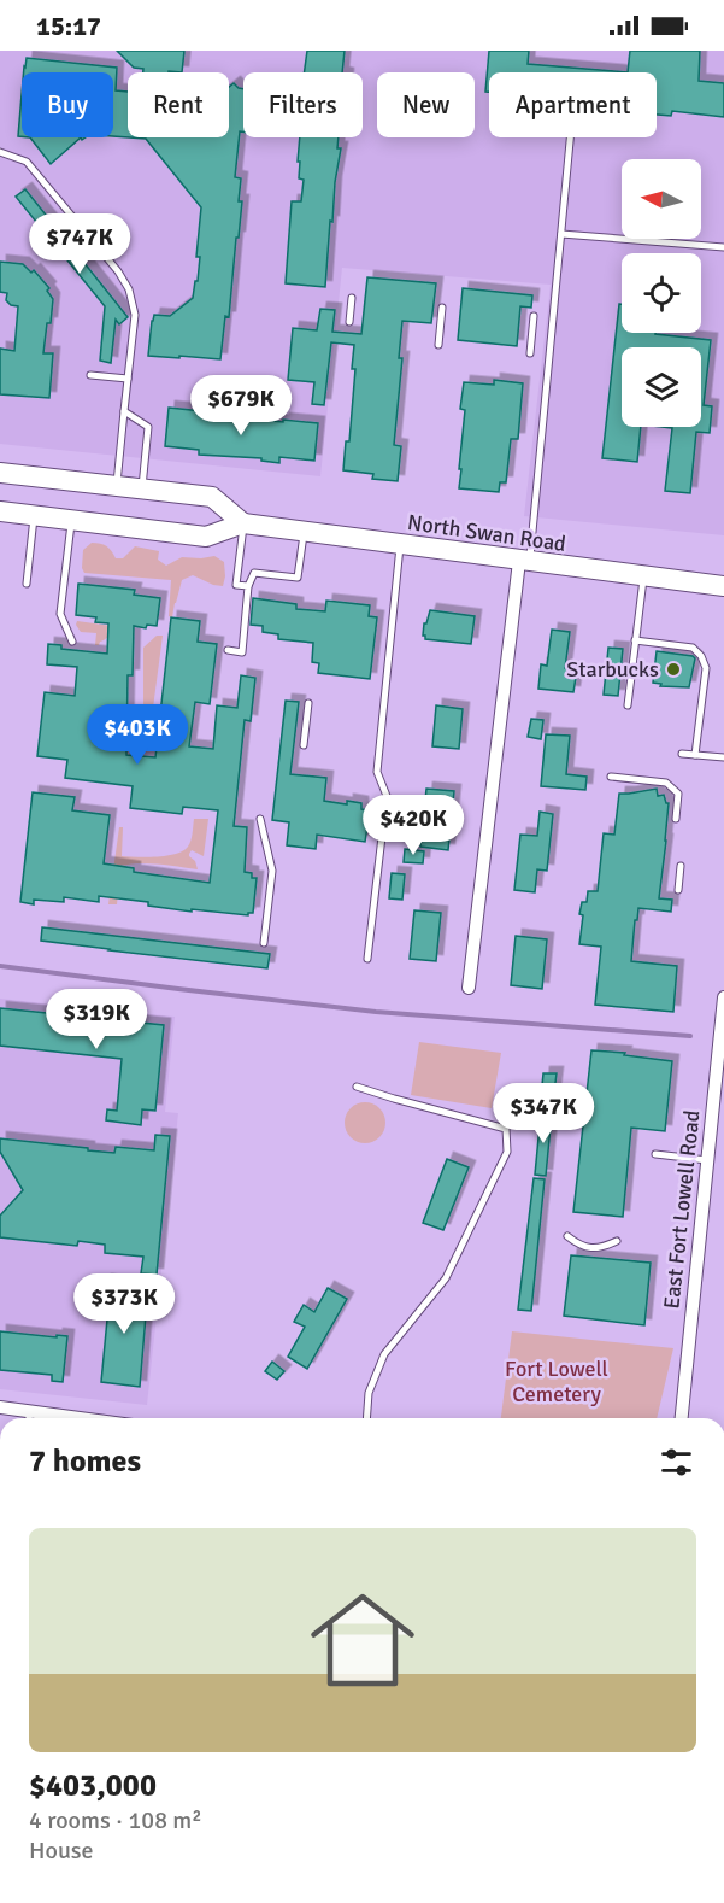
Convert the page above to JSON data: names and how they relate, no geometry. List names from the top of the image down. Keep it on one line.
{"streets":{"main road":["North Swan Road"],"street":["East Fort Lowell Road"]},"parks":["Fort Lowell Cemetery"],"places":["Starbucks"],"north":"left","page":{"status":"15:17","chip":["Buy","Rent","Filters","New","Apartment"],"price":["$747K","$679K","$403K","$420K","$319K","$347K","$373K"],"heading":"7 homes","list":[{"name":"$403,000","note":"4 rooms · 108 m² · House"}]}}
